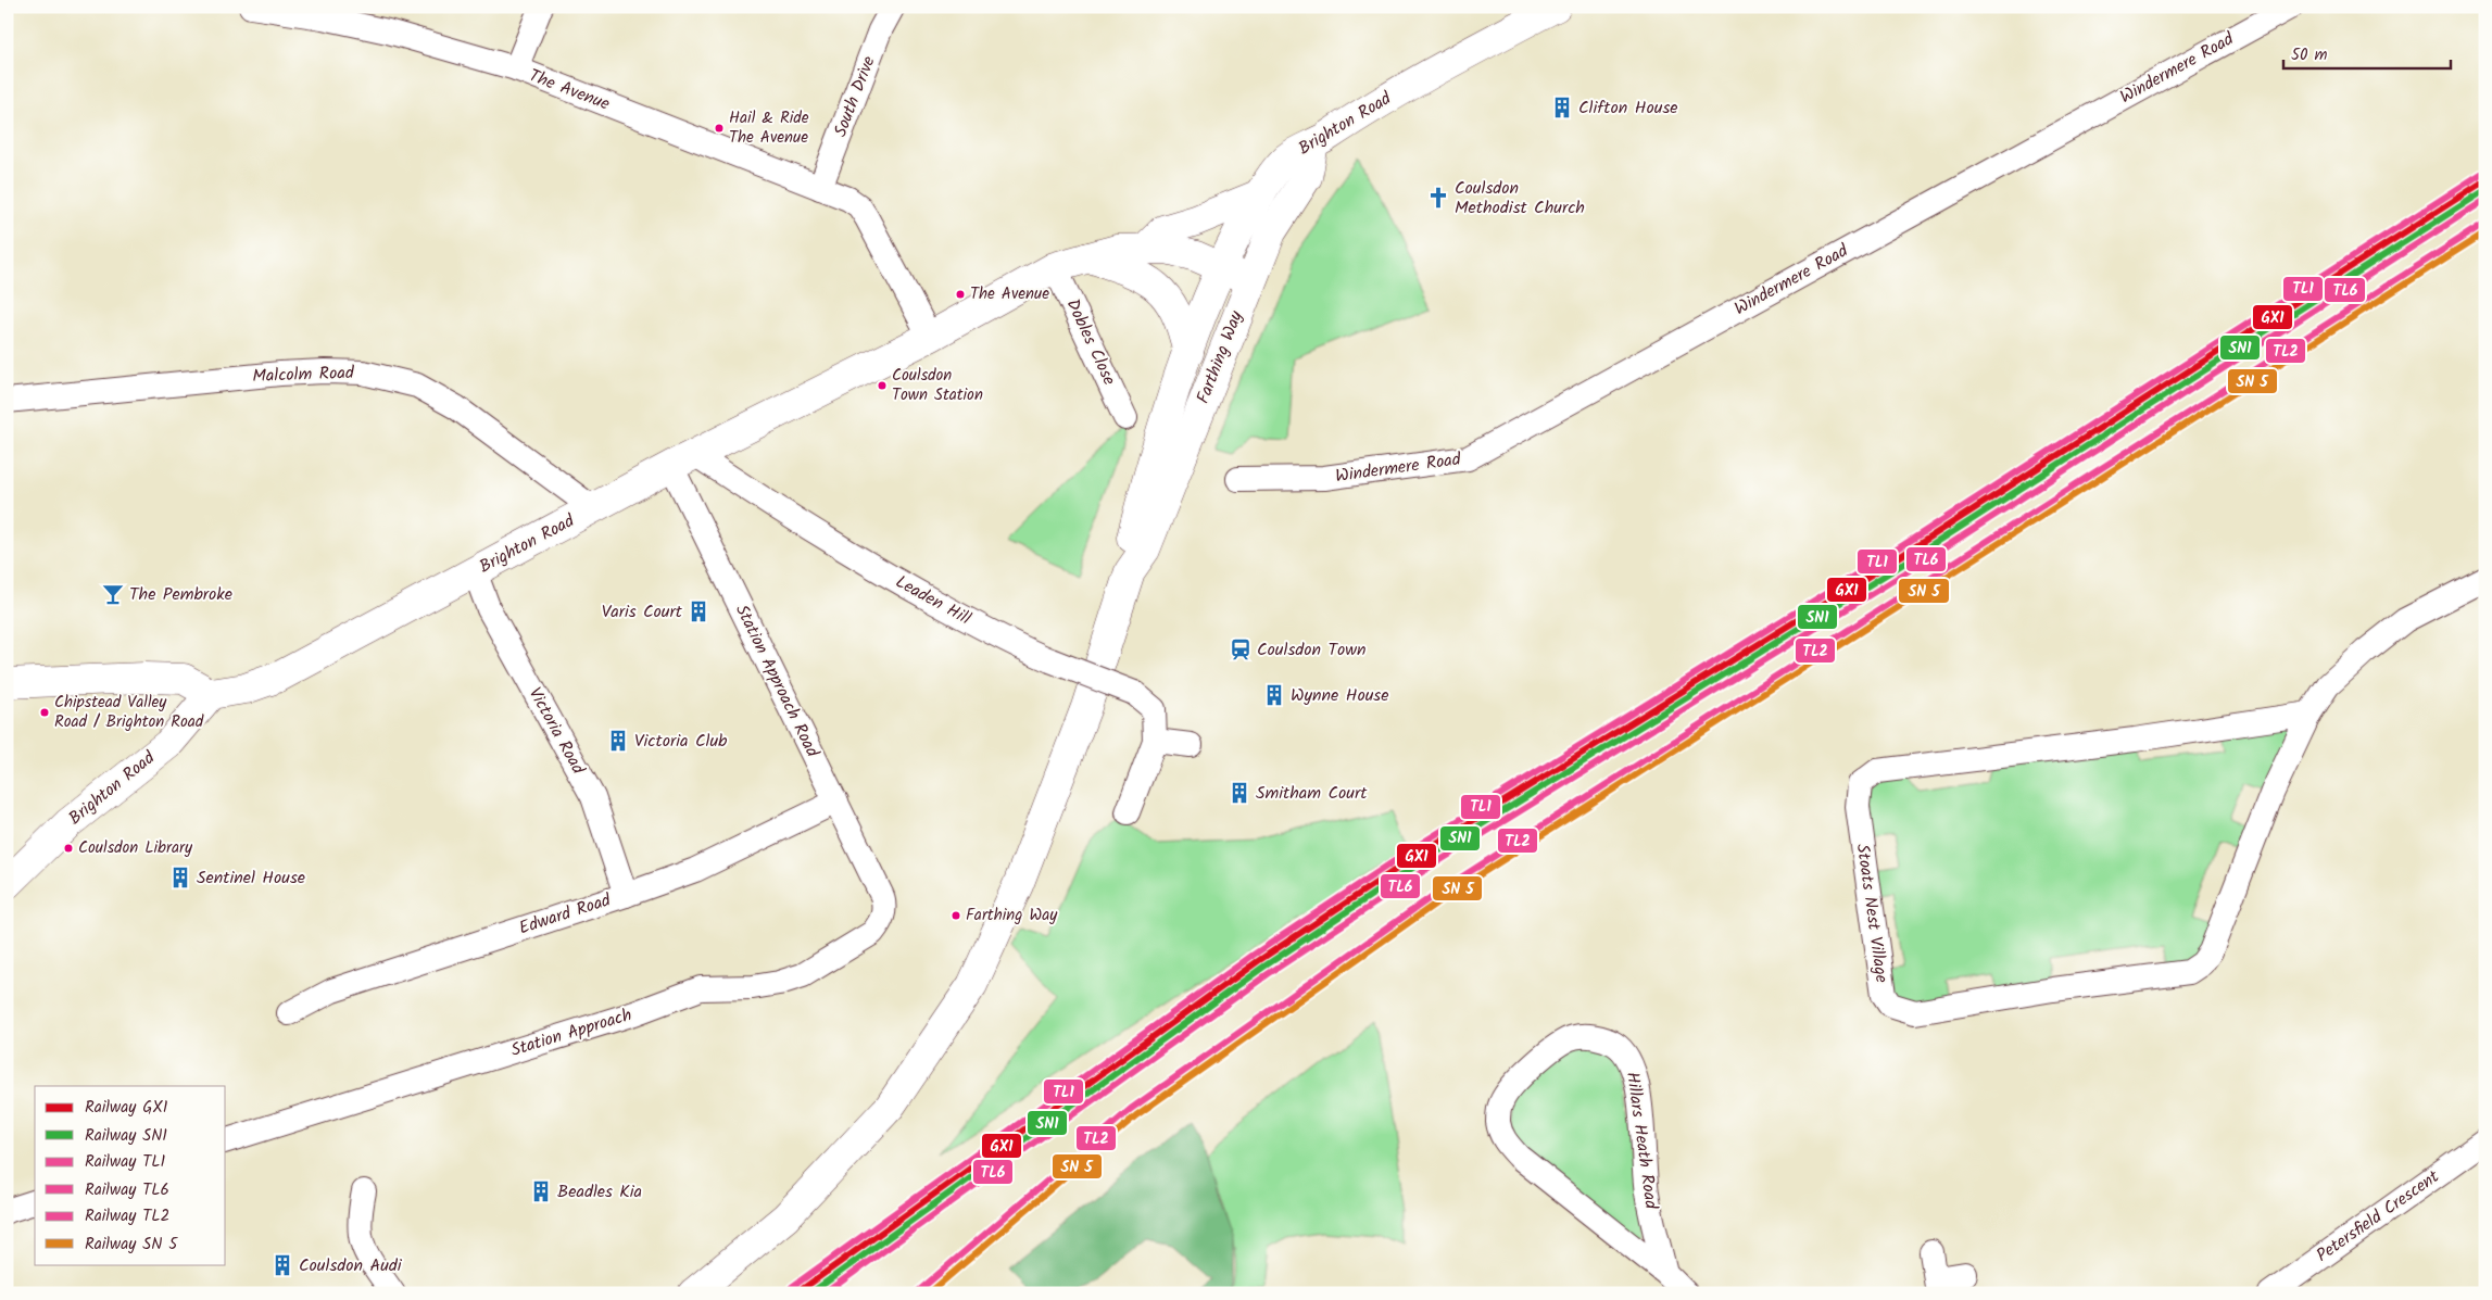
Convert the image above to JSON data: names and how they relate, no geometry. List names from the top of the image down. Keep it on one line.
{"streets":{"main road":["Brighton Road","Farthing Way"],"street":["Windermere Road","The Avenue","South Drive","Dobles Close","Malcolm Road","Leaden Hill","Station Approach Road","Victoria Road","Stoats Nest Village","Edward Road","Station Approach","Hillars Heath Road","Petersfield Crescent"]},"crossings":[["The Avenue","South Drive"],["The Avenue","Brighton Road"],["Brighton Road","Dobles Close"],["Brighton Road","Farthing Way"],["Brighton Road","Malcolm Road"],["Brighton Road","Leaden Hill"],["Brighton Road","Station Approach Road"],["Brighton Road","Victoria Road"],["Leaden Hill","Station Approach Road"],["Station Approach Road","Edward Road"],["Station Approach Road","Station Approach"],["Victoria Road","Edward Road"]],"places":{"building":["Clifton House","Varis Court","Wynne House","Victoria Club","Smitham Court","Sentinel House","Beadles Kia","Coulsdon Audi"],"other":["Hail & Ride The Avenue","The Avenue","Coulsdon Town Station","Chipstead Valley Road / Brighton Road","Coulsdon Library","Farthing Way"],"church":["Coulsdon Methodist Church"],"bar":["The Pembroke"],"station":["Coulsdon Town"]},"lines":["rail line TL1","rail line GX1","rail line SN1","rail line TL6","rail line TL2"],"legend":["Railway GX1","Railway SN1","Railway TL1","Railway TL6","Railway TL2","Railway SN 5"],"scale_bar":"50 m"}
